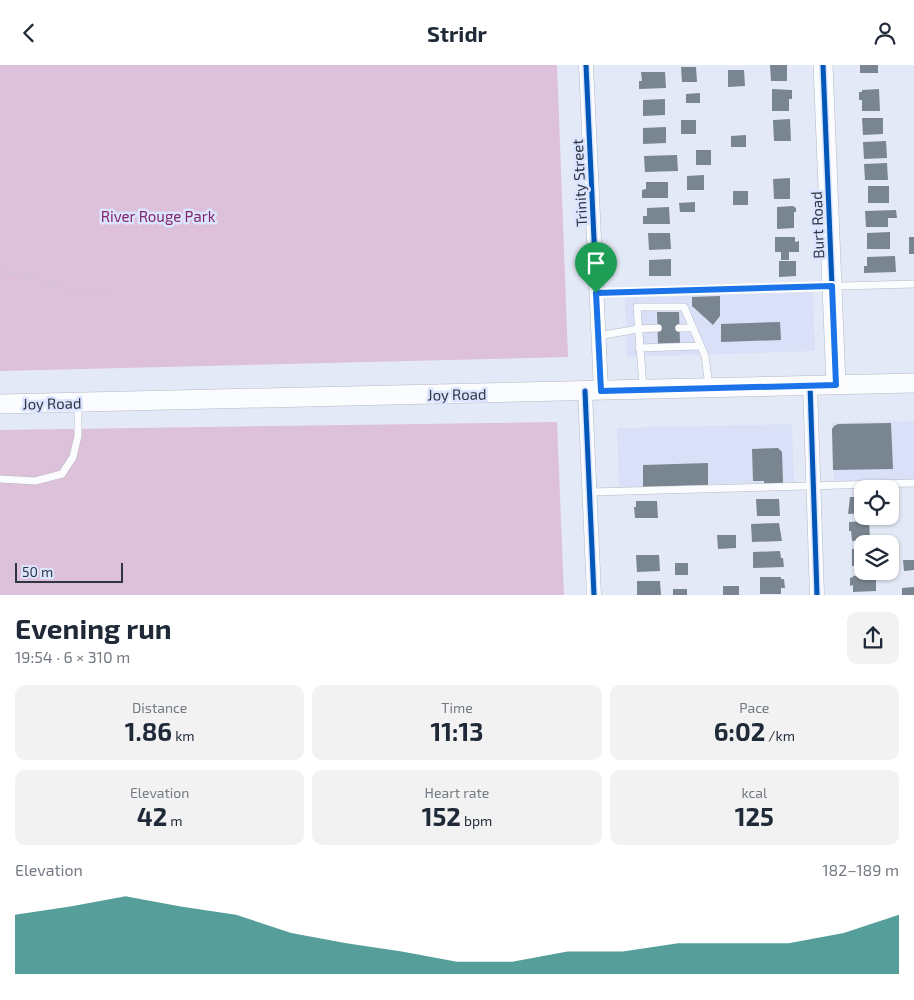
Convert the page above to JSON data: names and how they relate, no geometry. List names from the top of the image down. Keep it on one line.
{"streets":{"main road":["Burt Road","Joy Road"],"street":["Trinity Street"]},"crossings":[["Trinity Street","Joy Road"],["Burt Road","Joy Road"]],"parks":["River Rouge Park"],"scale_bar":"50 m","page":{"header":"Stridr","scale":"50 m","heading":["Evening run","19:54 · 6 × 310 m"],"stats":[["Distance","1.86 km"],["Time","11:13"],["Pace","6:02 /km"],["Elevation","42 m"],["Heart rate","152 bpm"],["kcal","125"]],"chart":["Elevation","182–189 m"]}}
